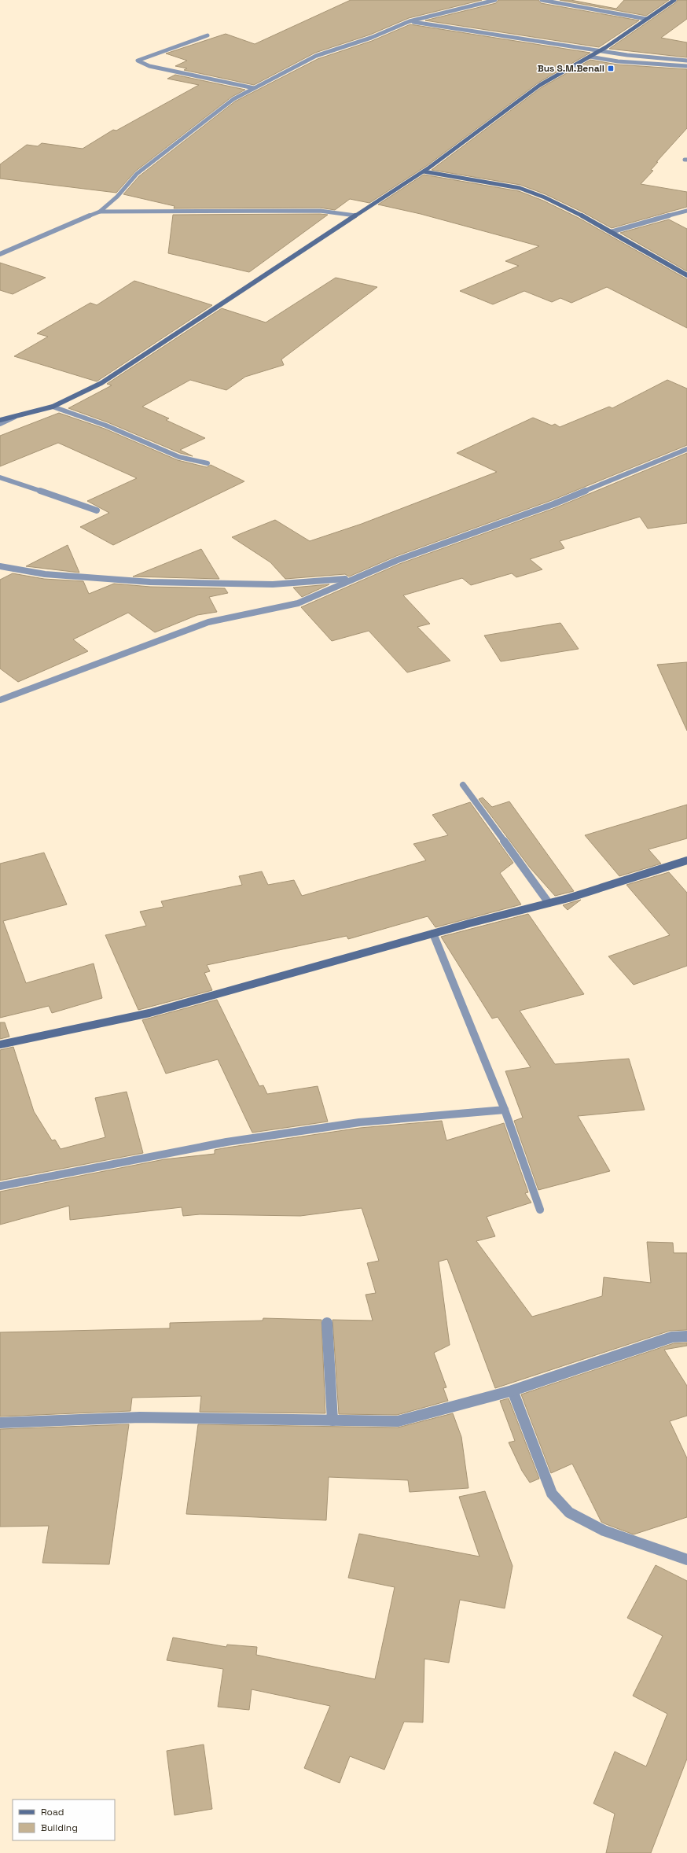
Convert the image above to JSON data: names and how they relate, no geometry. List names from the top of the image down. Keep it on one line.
{"places":{"transit":["Bus S.M.Benali"]},"legend":["Road","Building"]}
